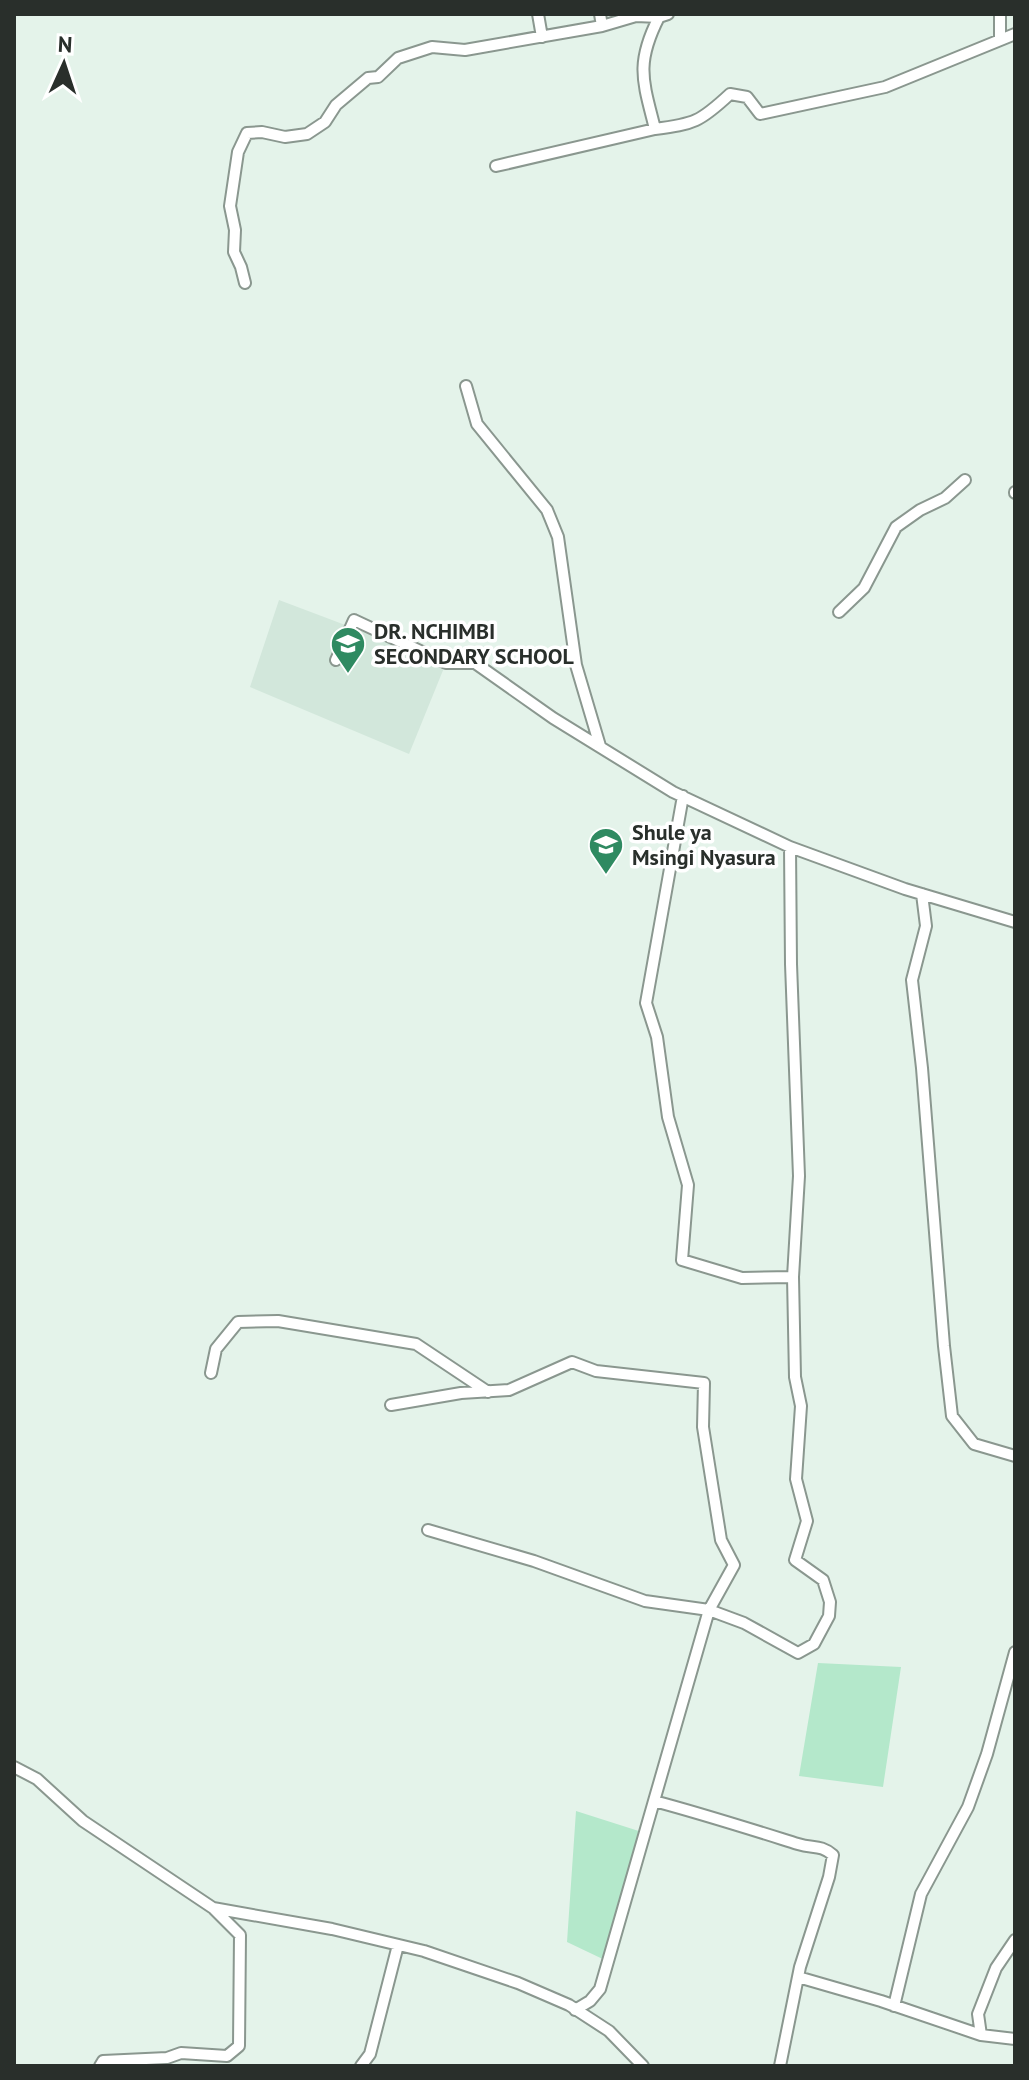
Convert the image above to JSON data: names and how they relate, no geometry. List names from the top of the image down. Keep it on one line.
{"places":{"school or university":["DR. NCHIMBI SECONDARY SCHOOL","Shule ya Msingi Nyasura"]},"north":"top"}
